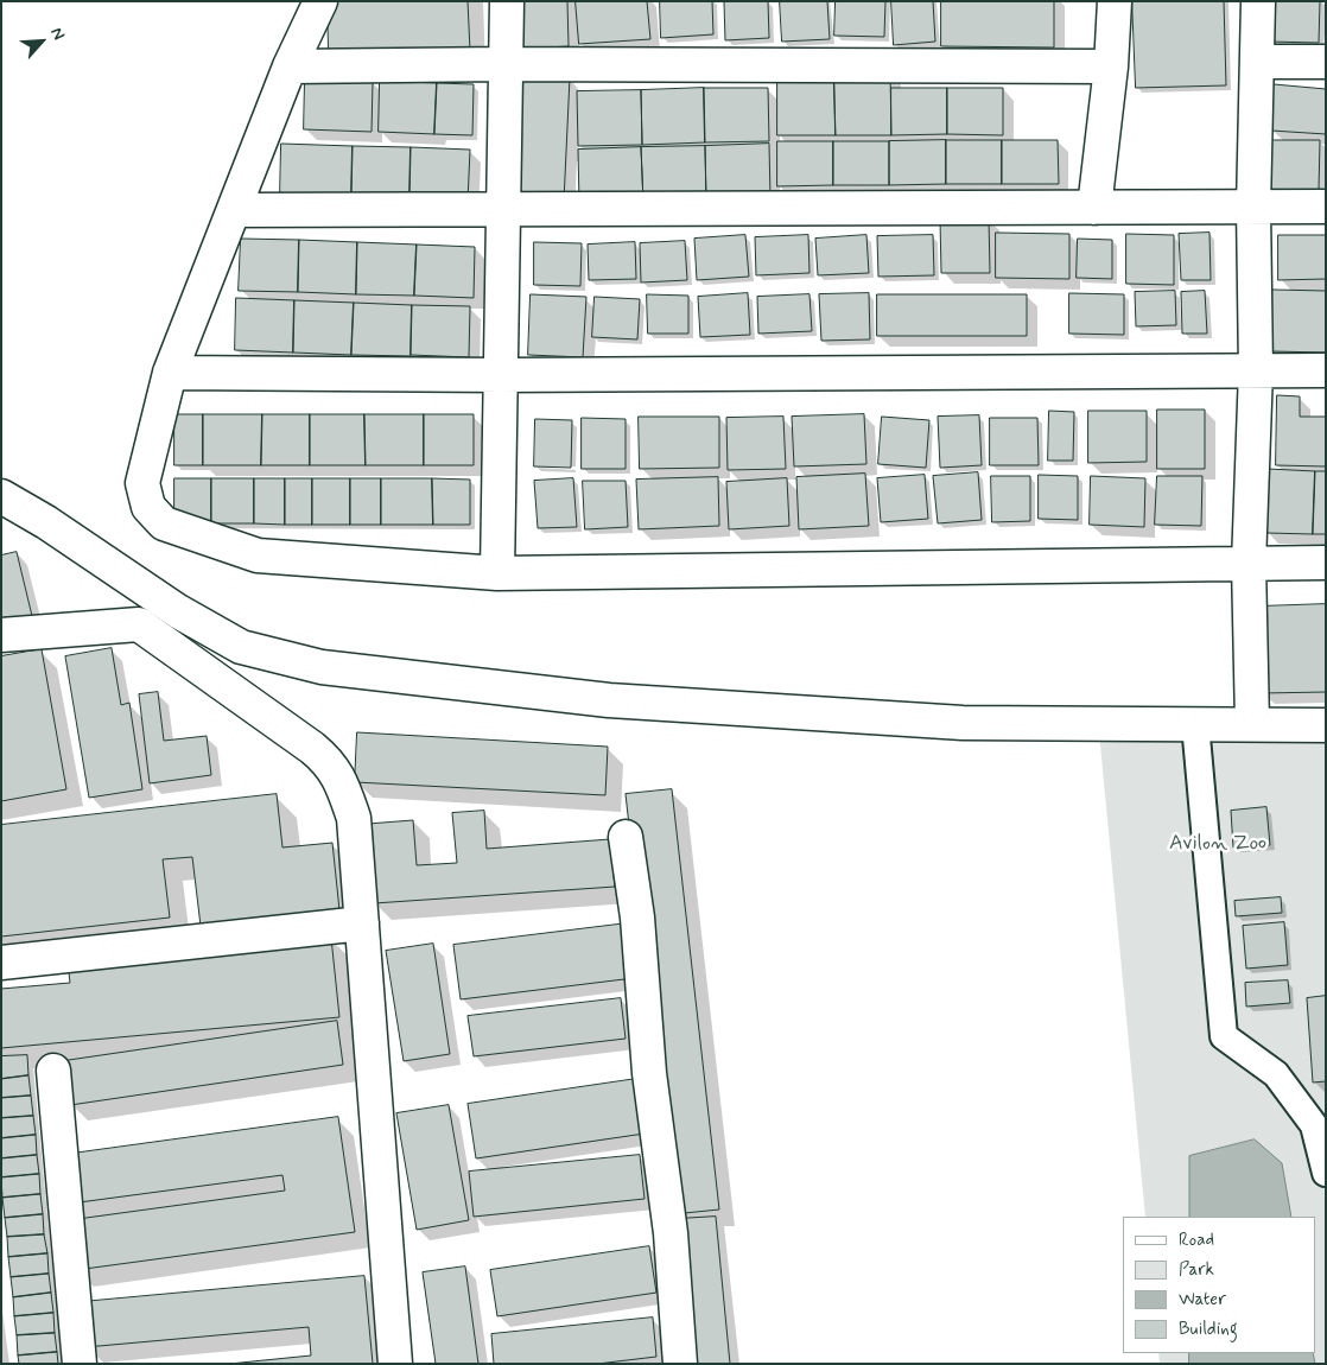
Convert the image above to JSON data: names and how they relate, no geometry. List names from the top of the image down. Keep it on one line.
{"parks":["Avilon Zoo"],"legend":["Road","Park","Water","Building"],"north":"top right"}
